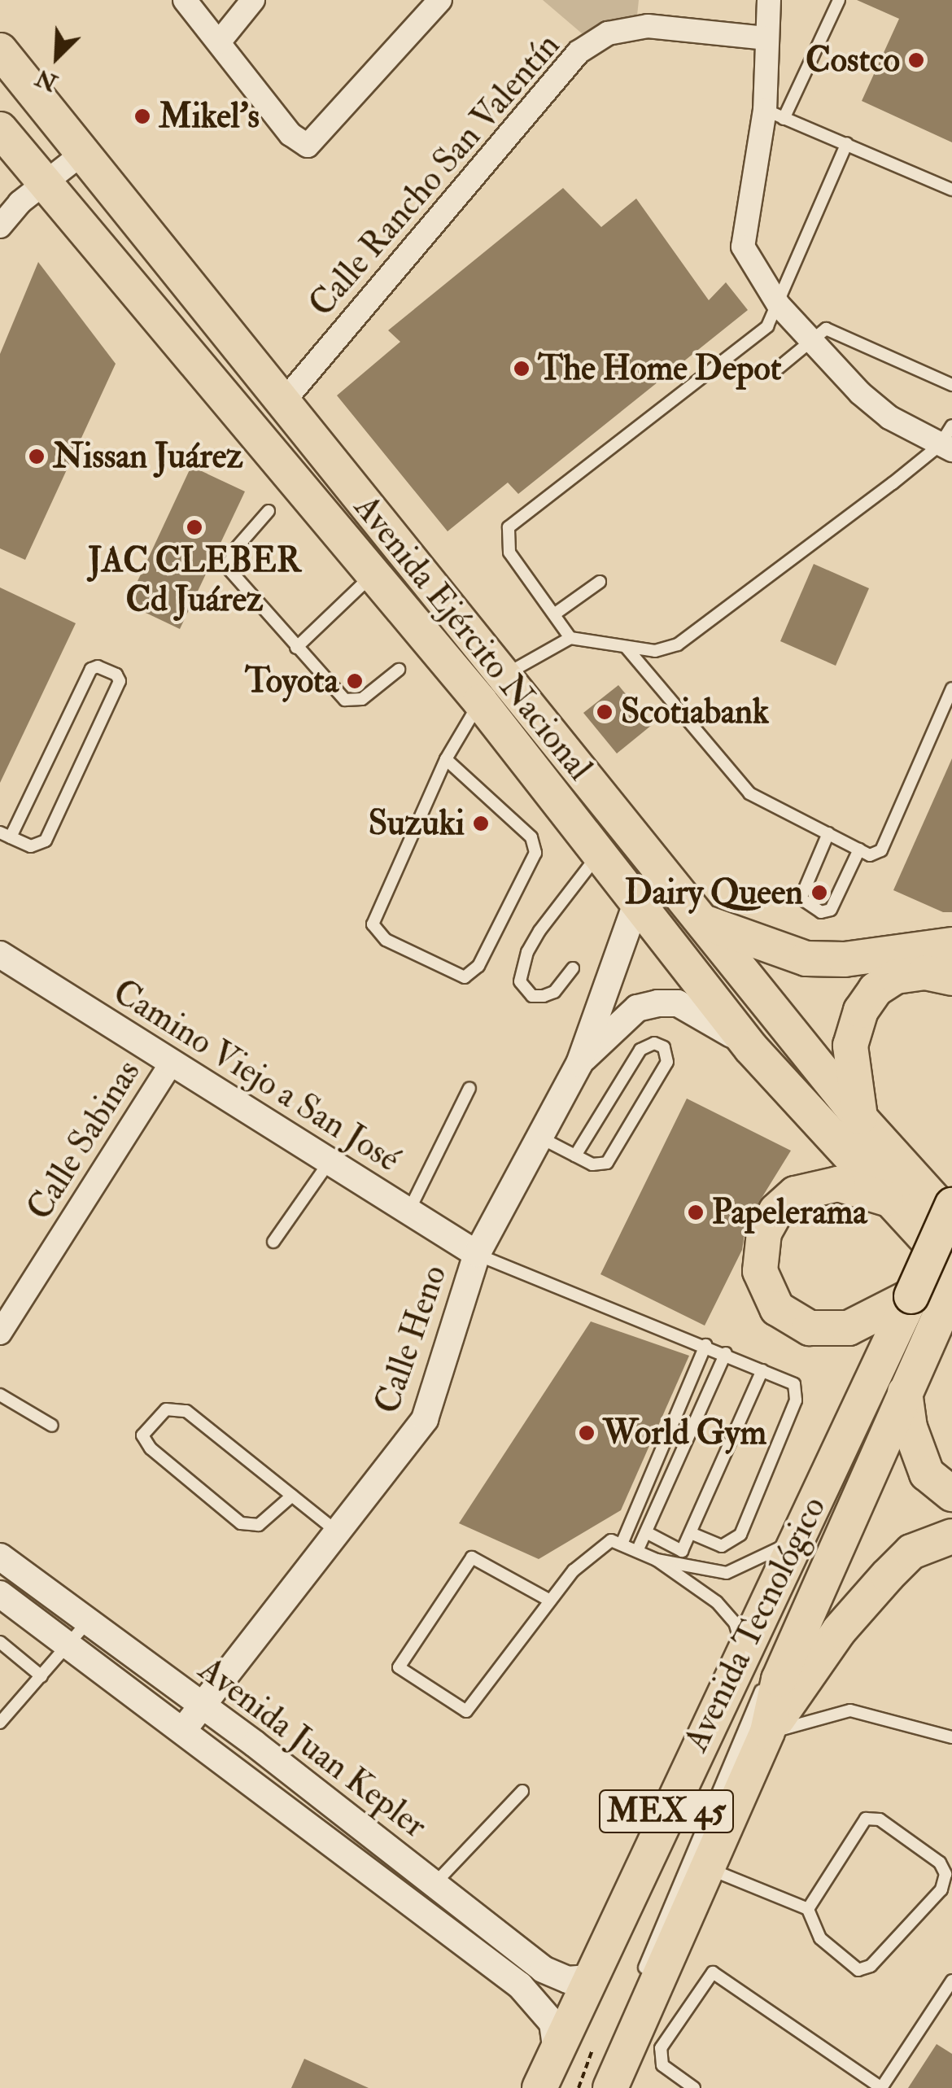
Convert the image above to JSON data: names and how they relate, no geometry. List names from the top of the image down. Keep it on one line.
{"streets":{"main road":["Avenida Ejército Nacional","Avenida Tecnológico","MEX 45"],"street":["Calle Rancho San Valentín","Camino Viejo a San José","Calle Sabinas","Calle Heno","Avenida Juan Kepler"]},"crossings":[["Calle Rancho San Valentín","Avenida Ejército Nacional"],["Avenida Ejército Nacional","Calle Heno"],["Camino Viejo a San José","Calle Sabinas"],["Camino Viejo a San José","Calle Heno"],["Calle Heno","Avenida Juan Kepler"],["Avenida Tecnológico","Avenida Juan Kepler"]],"places":["Costco","Mikel's","The Home Depot","Nissan Juárez","JAC CLEBER Cd Juárez","Toyota","Scotiabank","Suzuki","Dairy Queen","Papelerama","World Gym"],"north":"bottom left"}
